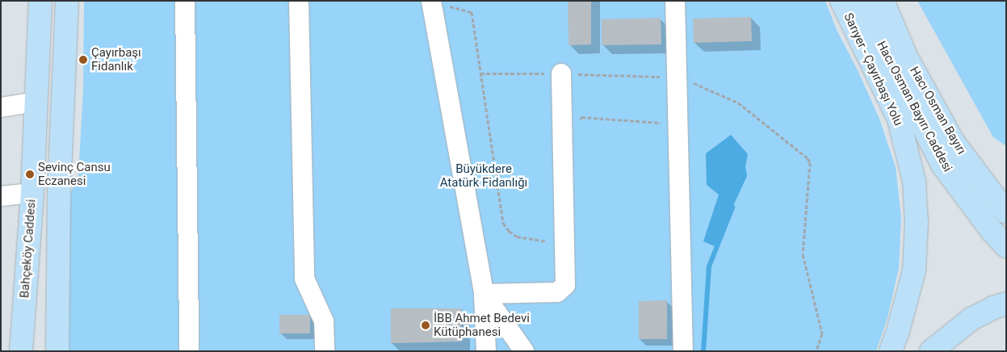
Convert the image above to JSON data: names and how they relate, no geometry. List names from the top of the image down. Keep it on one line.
{"streets":{"main road":["Sarıyer - Çayırbaşı Yolu","Hacı Osman Bayırı Caddesi","Hacı Osman Bayırı","Bahçeköy Caddesi"]},"crossings":[["Sarıyer - Çayırbaşı Yolu","Hacı Osman Bayırı Caddesi"]],"parks":["Büyükdere Atatürk Fidanlığı"],"places":["Çayırbaşı Fidanlık","Sevinç Cansu Eczanesi","İBB Ahmet Bedevi Kütüphanesi"]}
